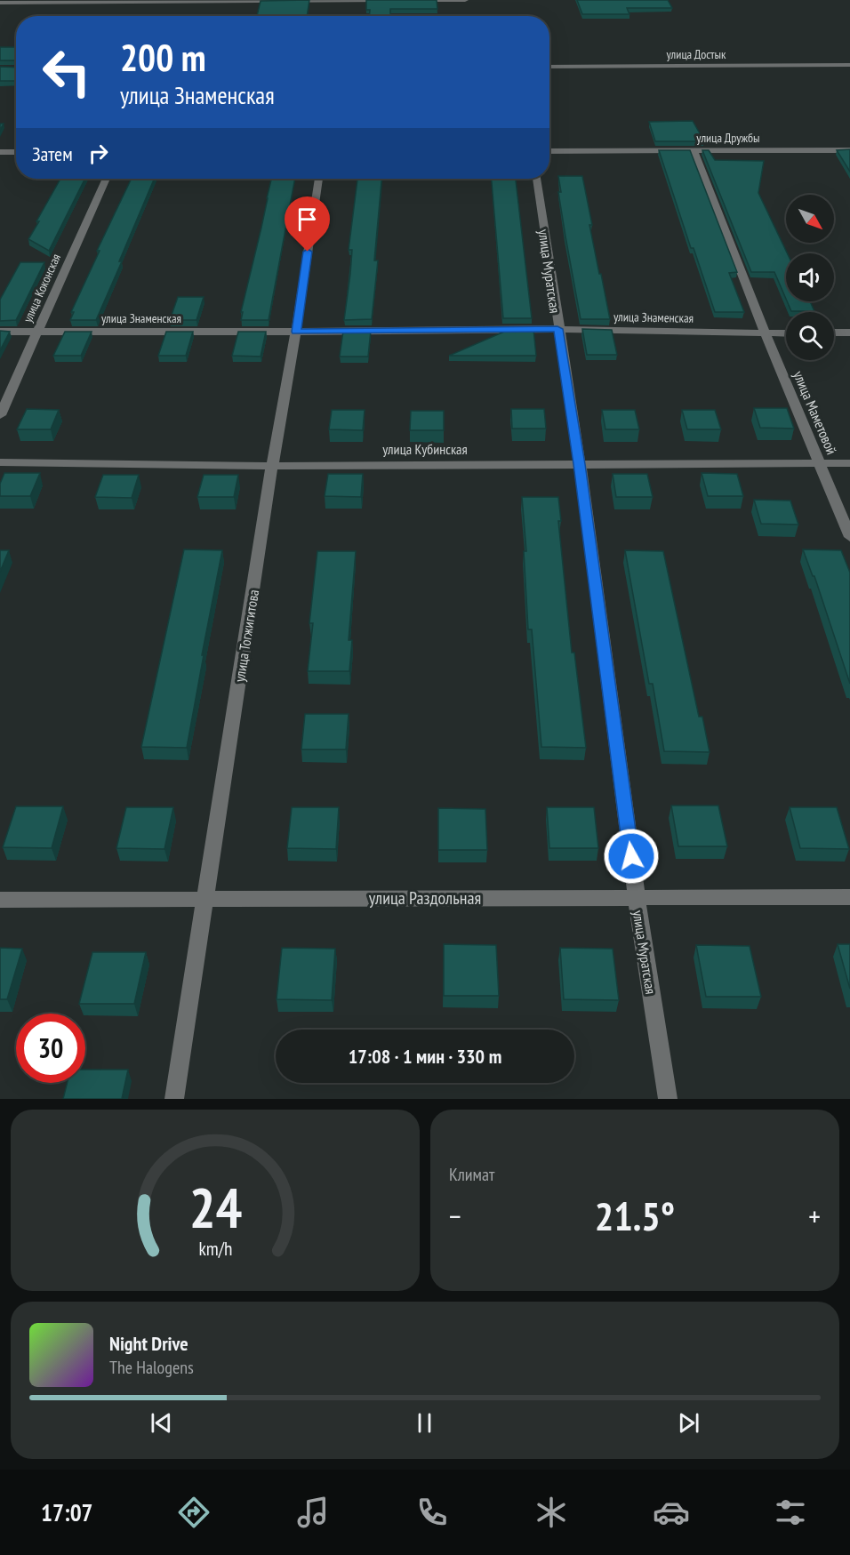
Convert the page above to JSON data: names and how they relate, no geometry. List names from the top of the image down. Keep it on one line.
{"streets":{"street":["улица Достык","улица Дружбы","улица Муратская","улица Коконская","улица Знаменская","улица Маметовой","улица Кубинская","улица Тогжигитова","улица Раздольная"]},"crossings":[["улица Дружбы","улица Маметовой"],["улица Муратская","улица Знаменская"],["улица Муратская","улица Кубинская"],["улица Муратская","улица Раздольная"],["улица Коконская","улица Знаменская"],["улица Знаменская","улица Маметовой"],["улица Знаменская","улица Тогжигитова"],["улица Маметовой","улица Кубинская"],["улица Кубинская","улица Тогжигитова"],["улица Тогжигитова","улица Раздольная"]],"north":"bottom right","page":{"turn":["200 m","улица Знаменская"],"then":"Затем","limit":"30","trip":"17:08 · 1 мин · 330 m","tile":"Климат","heat":["−","21.5°","+"],"song":["Night Drive","The Halogens"],"tabs":"17:07","gauge":["24","km/h"]}}
